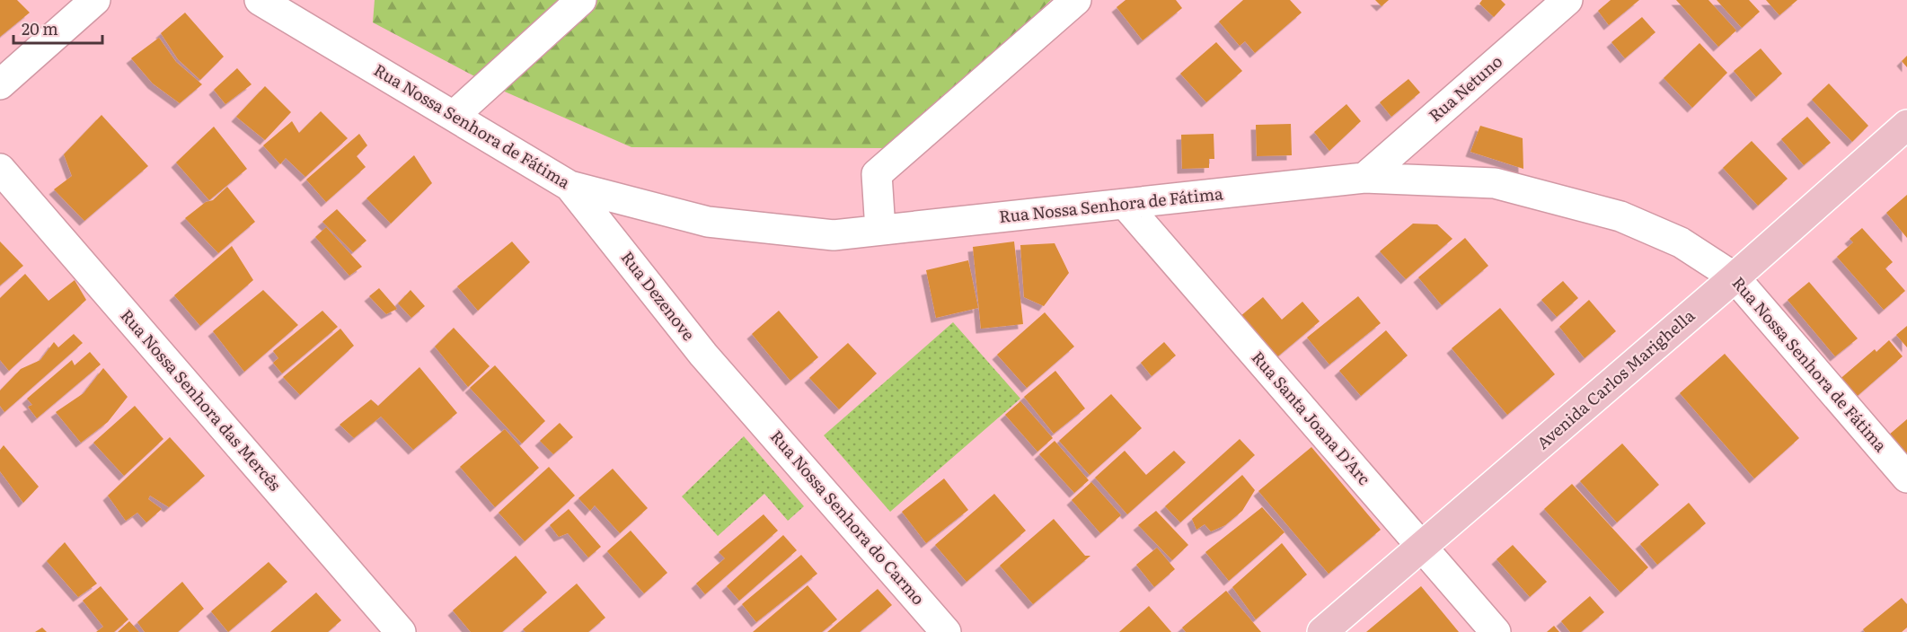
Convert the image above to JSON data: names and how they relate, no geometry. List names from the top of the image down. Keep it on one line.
{"streets":{"main road":["Avenida Carlos Marighella"],"street":["Rua Netuno","Rua Nossa Senhora de Fátima","Rua Dezenove","Rua Nossa Senhora das Mercês","Rua Santa Joana D'Arc","Rua Nossa Senhora do Carmo"]},"crossings":[["Rua Netuno","Rua Nossa Senhora de Fátima"],["Rua Nossa Senhora de Fátima","Rua Dezenove"],["Rua Nossa Senhora de Fátima","Avenida Carlos Marighella"],["Rua Nossa Senhora de Fátima","Rua Santa Joana D'Arc"],["Rua Dezenove","Rua Nossa Senhora do Carmo"],["Avenida Carlos Marighella","Rua Santa Joana D'Arc"]],"scale_bar":"20 m"}
